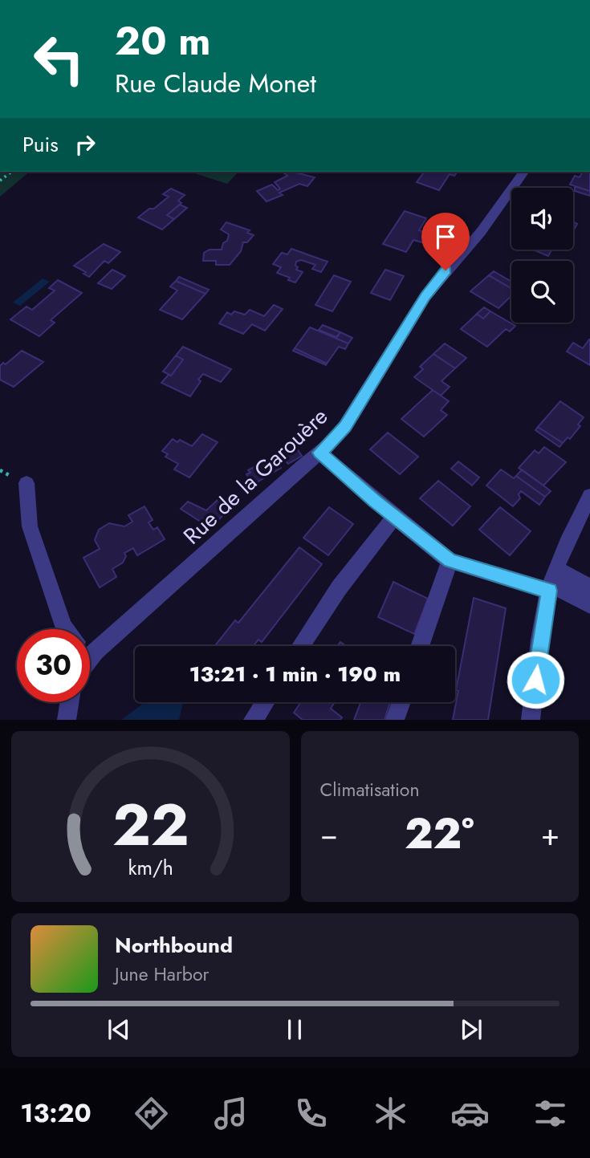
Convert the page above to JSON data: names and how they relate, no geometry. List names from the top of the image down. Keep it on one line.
{"streets":{"street":["Rue de la Garouère"]},"page":{"turn":["20 m","Rue Claude Monet"],"then":"Puis","limit":"30","trip":"13:21 · 1 min · 190 m","tile":"Climatisation","heat":["−","22°","+"],"song":["Northbound","June Harbor"],"tabs":"13:20","gauge":["22","km/h"]}}
